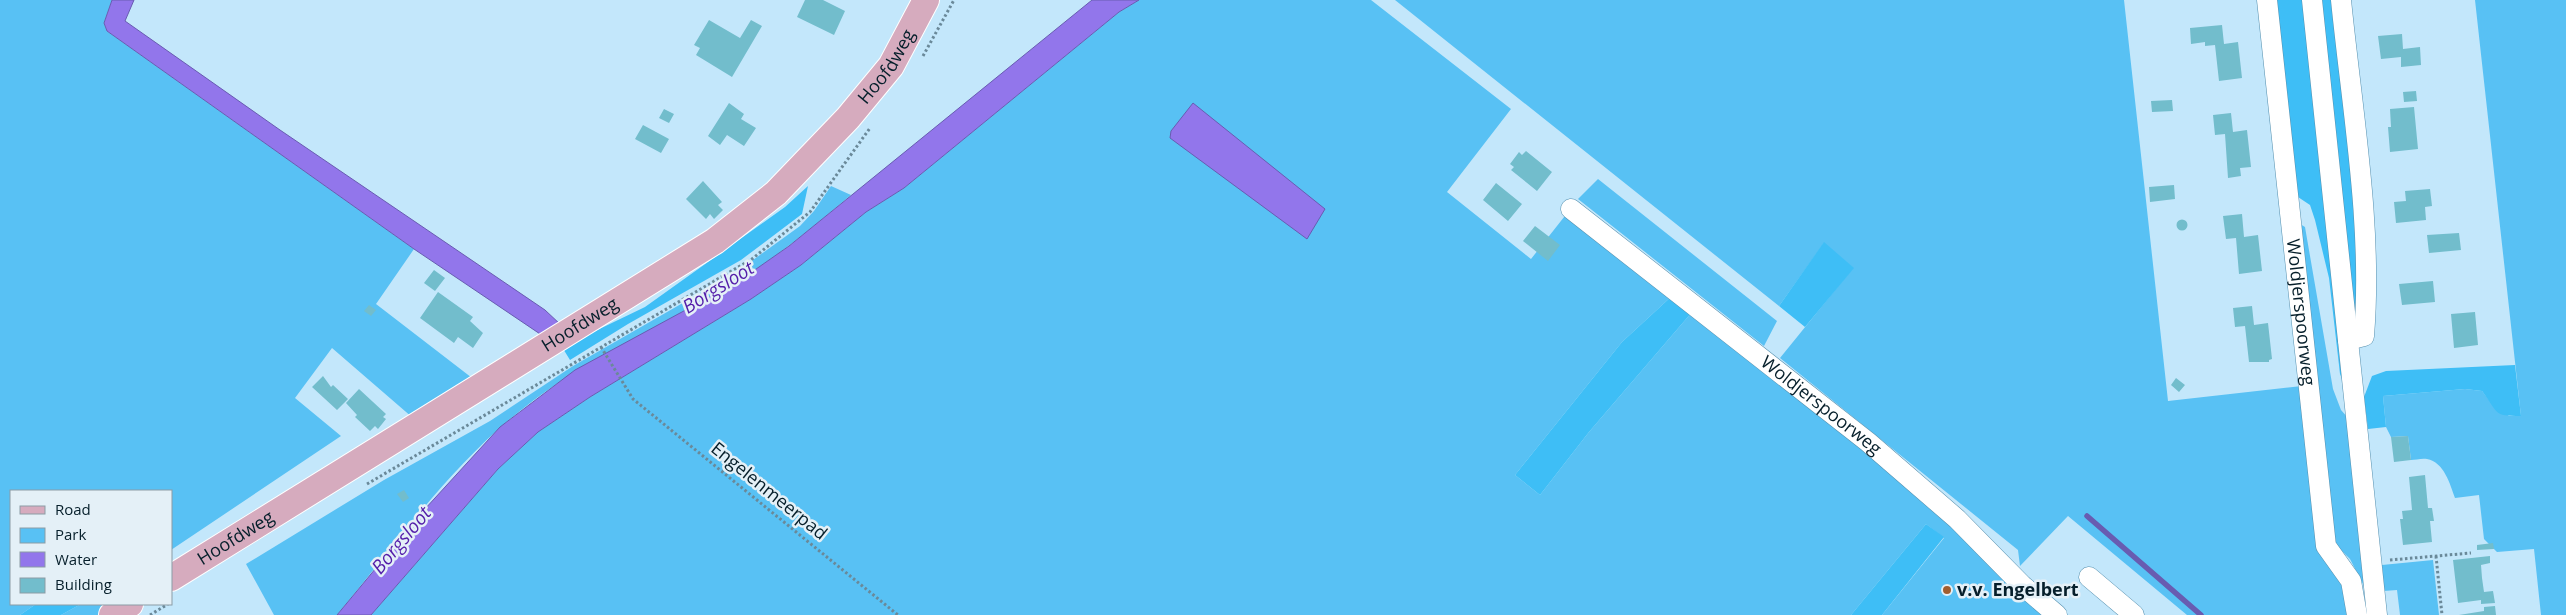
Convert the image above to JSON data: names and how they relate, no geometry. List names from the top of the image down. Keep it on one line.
{"streets":{"main road":["Hoofdweg"],"street":["Woldjerspoorweg"],"path":["Engelenmeerpad"]},"crossings":[["Hoofdweg","Engelenmeerpad"]],"water":["Borgsloot"],"places":["v.v. Engelbert"],"legend":["Road","Park","Water","Building"]}
